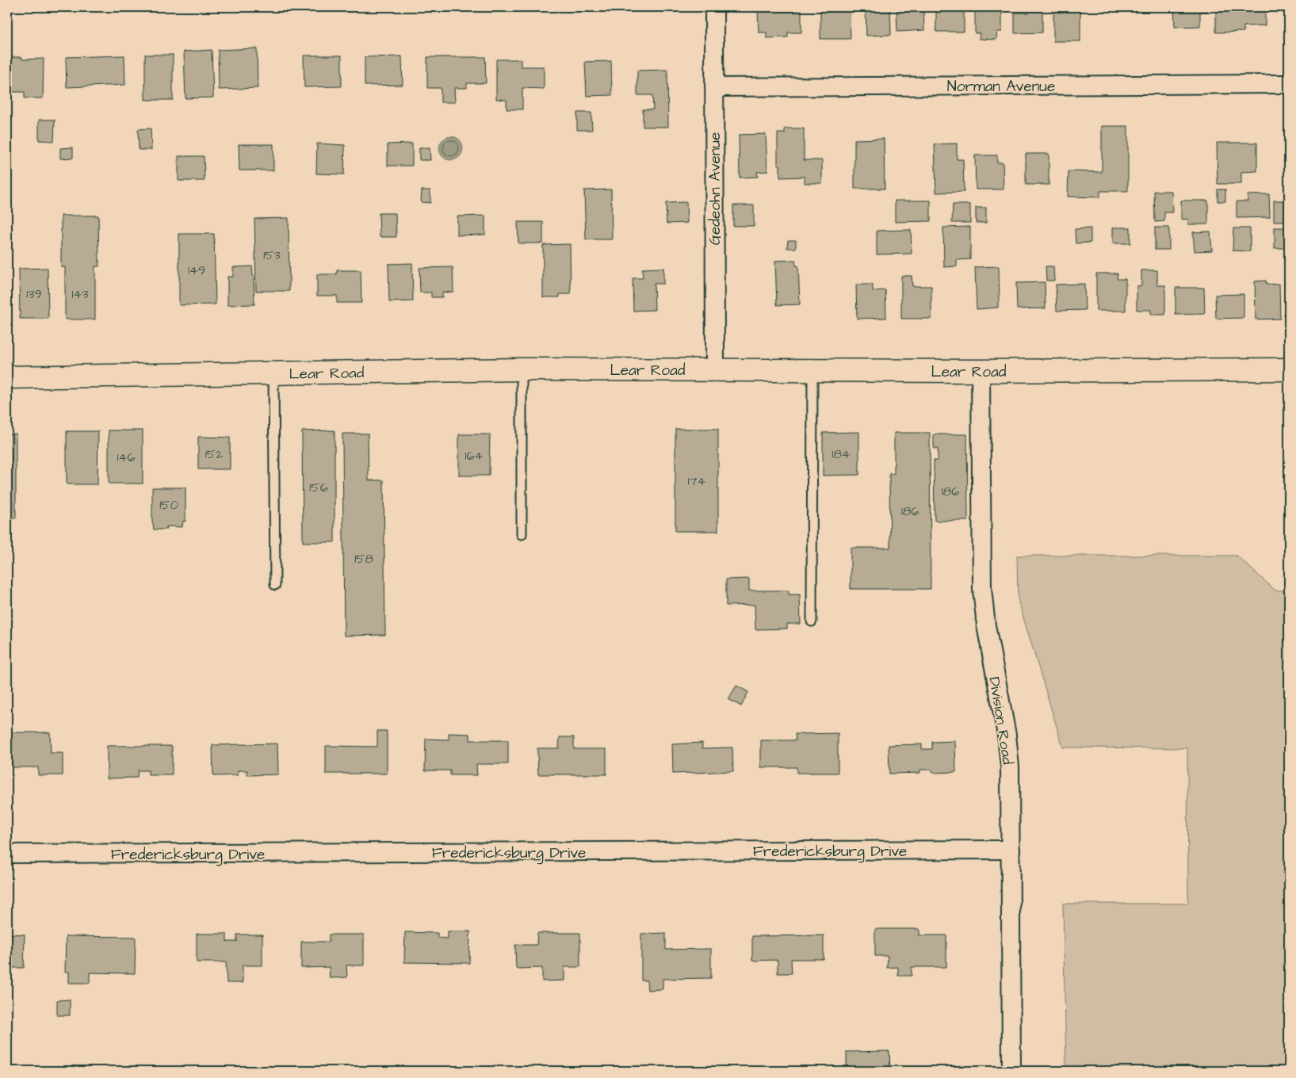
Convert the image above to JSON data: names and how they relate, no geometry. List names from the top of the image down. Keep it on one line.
{"streets":{"street":["Norman Avenue","Gedeohn Avenue","Lear Road","Division Road","Fredericksburg Drive"]},"crossings":[["Norman Avenue","Gedeohn Avenue"],["Gedeohn Avenue","Lear Road"],["Lear Road","Division Road"],["Division Road","Fredericksburg Drive"]],"house_numbers":["153","149","139","143","152","184","164","146","174","156","186","150","186","158"]}
